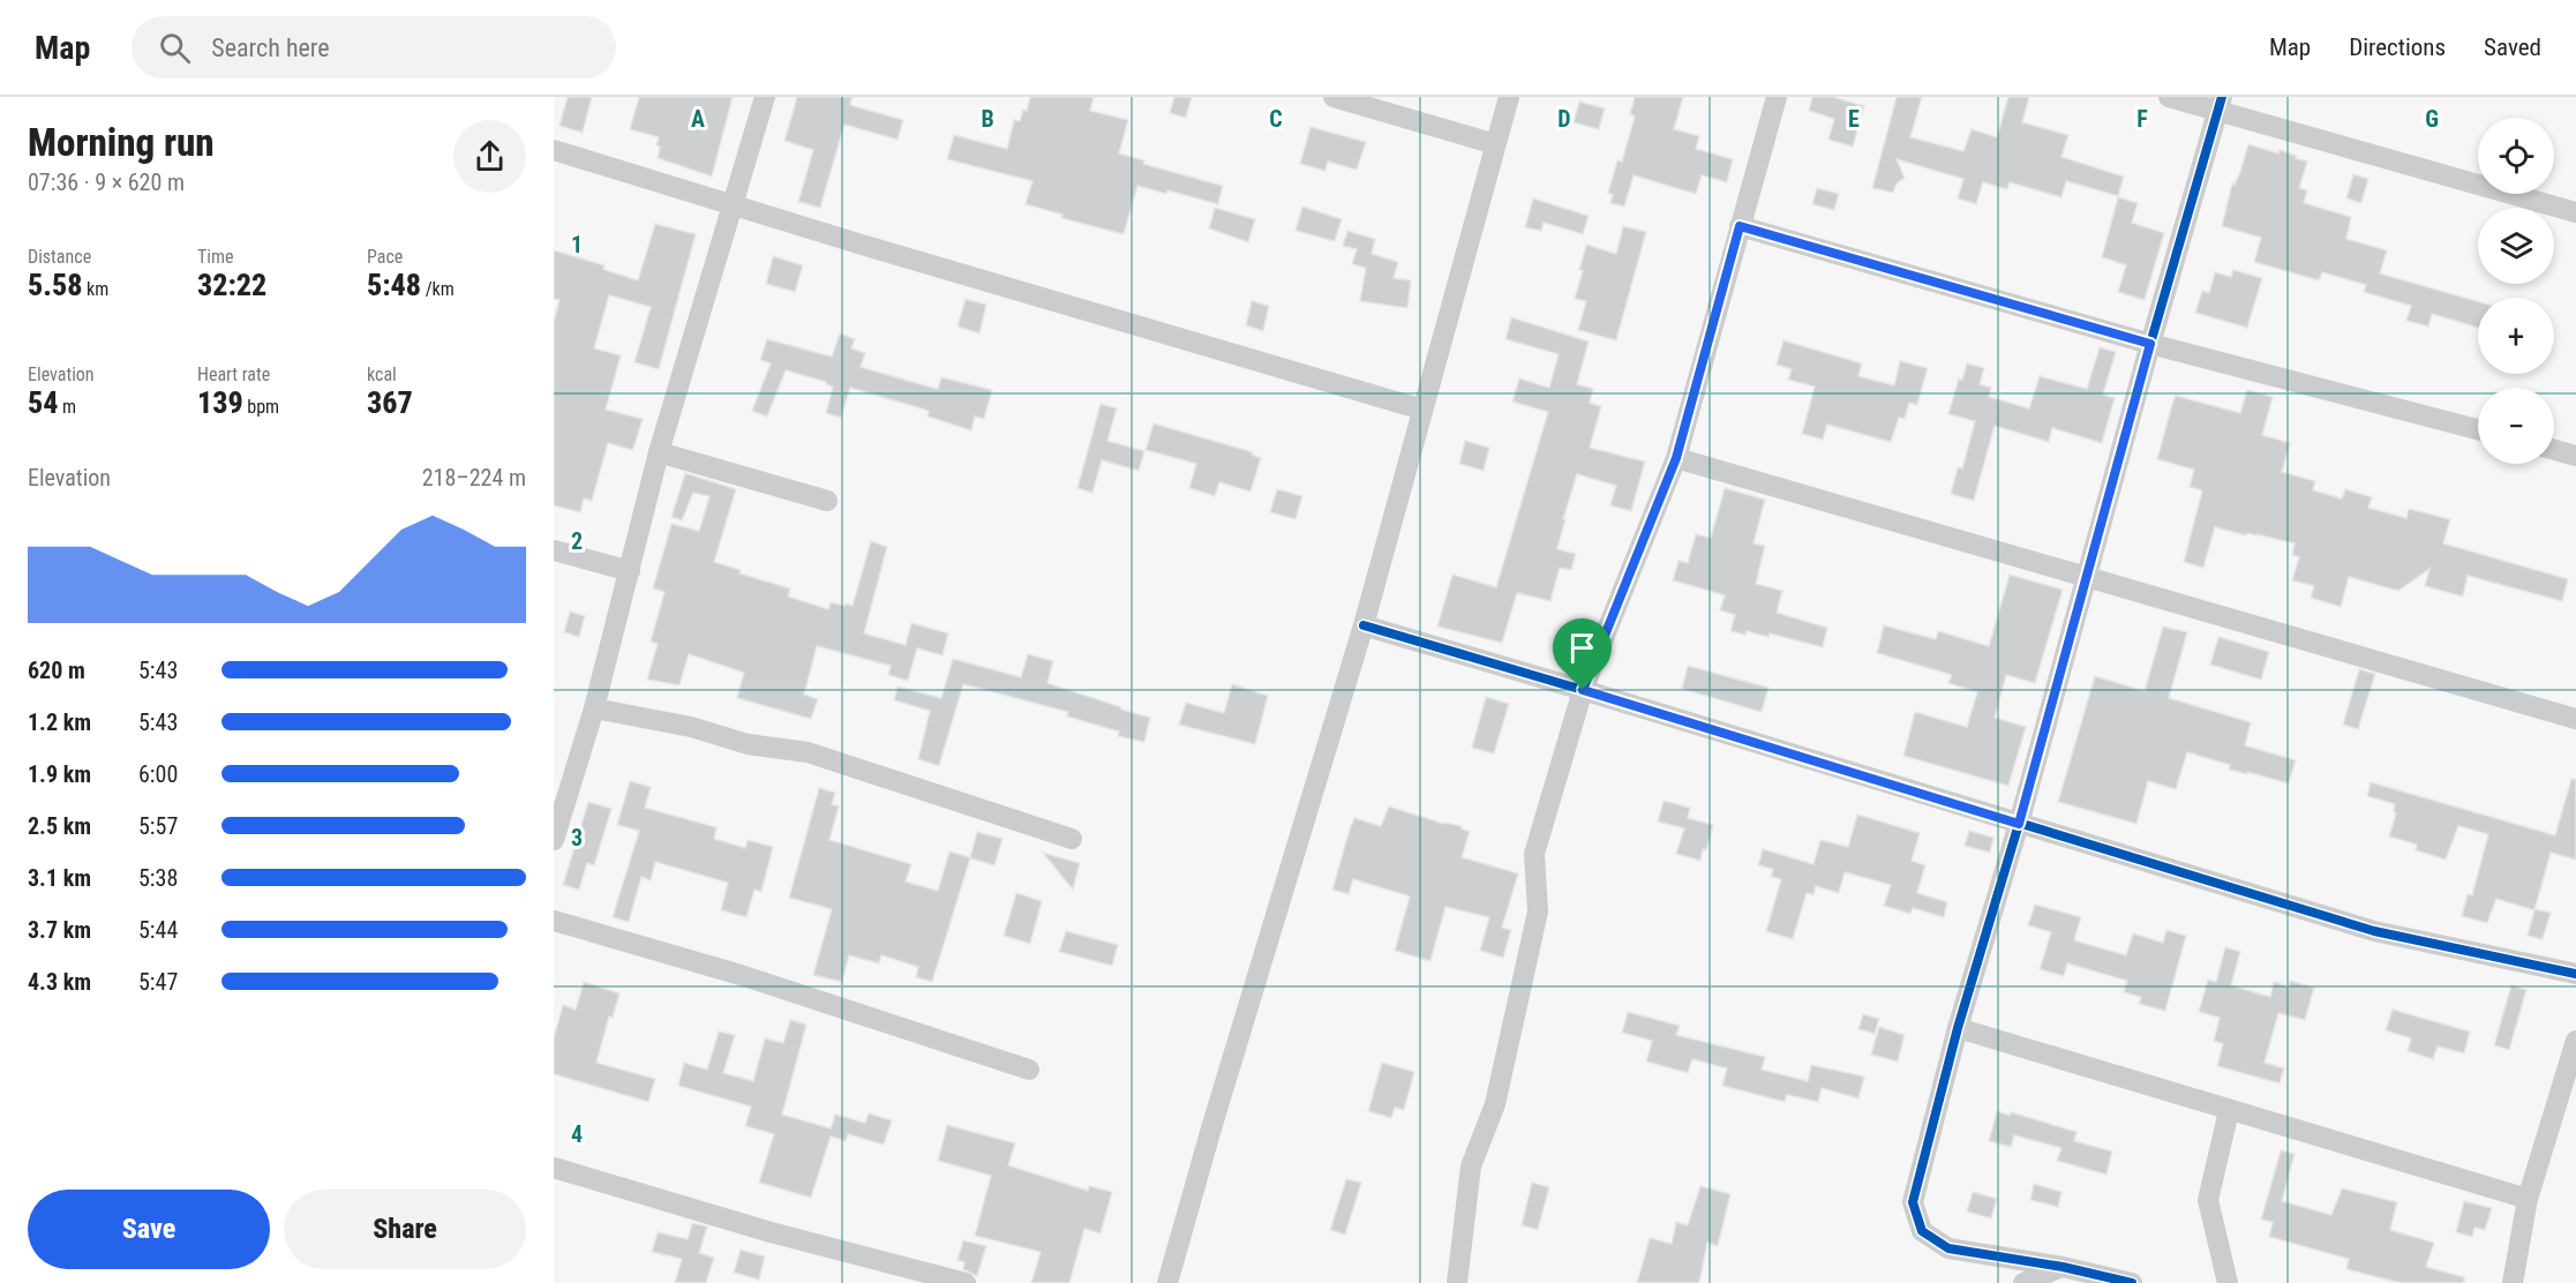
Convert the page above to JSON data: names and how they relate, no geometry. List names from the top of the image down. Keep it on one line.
{"page":{"header":"Map","search":"Search here","nav":["Map","Directions","Saved"],"heading":["Morning run","07:36 · 9 × 620 m"],"map_buttons":["+","−"],"stats":[["Distance","5.58 km"],["Time","32:22"],["Pace","5:48 /km"],["Elevation","54 m"],["Heart rate","139 bpm"],["kcal","367"]],"chart":["Elevation","218–224 m"],"list":[{"name":"620 m","note":"5:43"},{"name":"1.2 km","note":"5:43"},{"name":"1.9 km","note":"6:00"},{"name":"2.5 km","note":"5:57"},{"name":"3.1 km","note":"5:38"},{"name":"3.7 km","note":"5:44"},{"name":"4.3 km","note":"5:47"}],"buttons":["Save","Share"]},"grid":{"columns":["A","B","C","D","E","F","G"],"rows":["1","2","3","4"]}}
